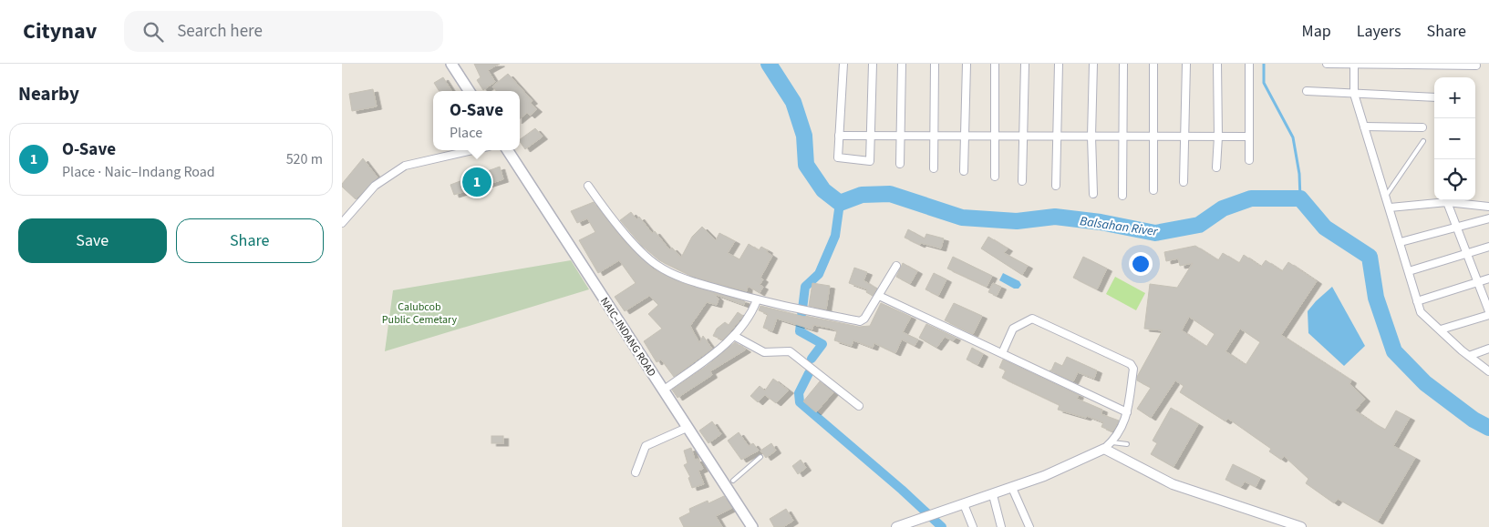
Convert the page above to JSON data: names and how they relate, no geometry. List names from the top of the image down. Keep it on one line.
{"streets":{"main road":["NAIC–INDANG ROAD"]},"water":["Balsahan River"],"parks":["Calubcob Public Cemetary"],"page":{"header":"Citynav","search":"Search here","nav":["Map","Layers","Share"],"heading":"Nearby","map_buttons":["+","−"],"popup":["O-Save","Place"],"list":[{"mark":"1","name":"O-Save","note":"Place · Naic–Indang Road","value":"520 m"}],"pins":"1","buttons":["Save","Share"]}}
